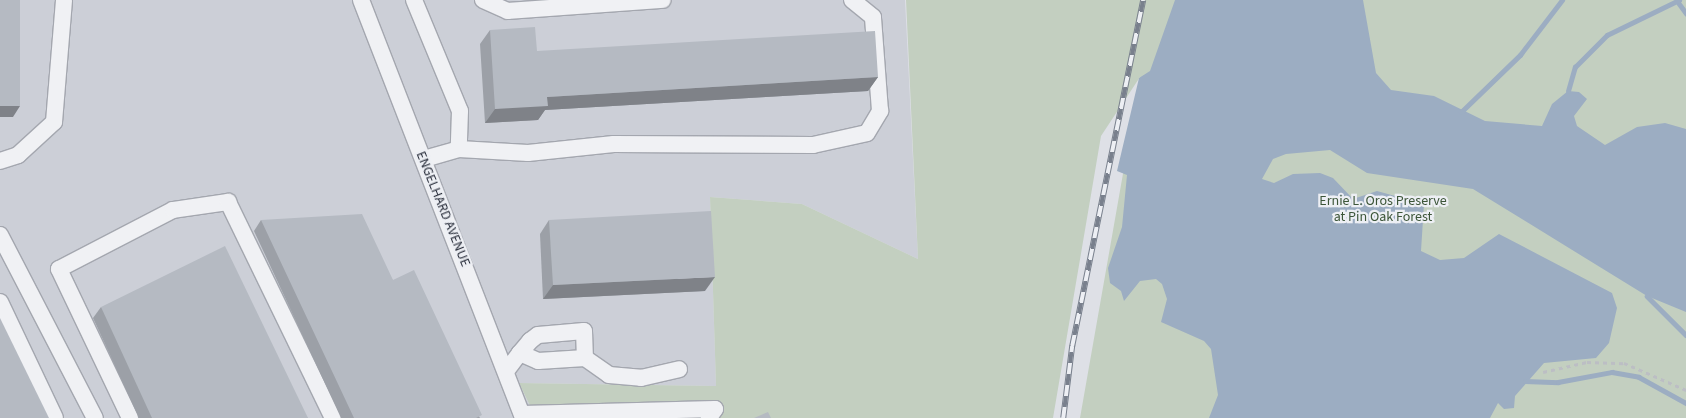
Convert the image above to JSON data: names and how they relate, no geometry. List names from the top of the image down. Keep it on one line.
{"streets":{"street":["ENGELHARD AVENUE"]},"parks":["Ernie L. Oros Preserve at Pin Oak Forest"]}
